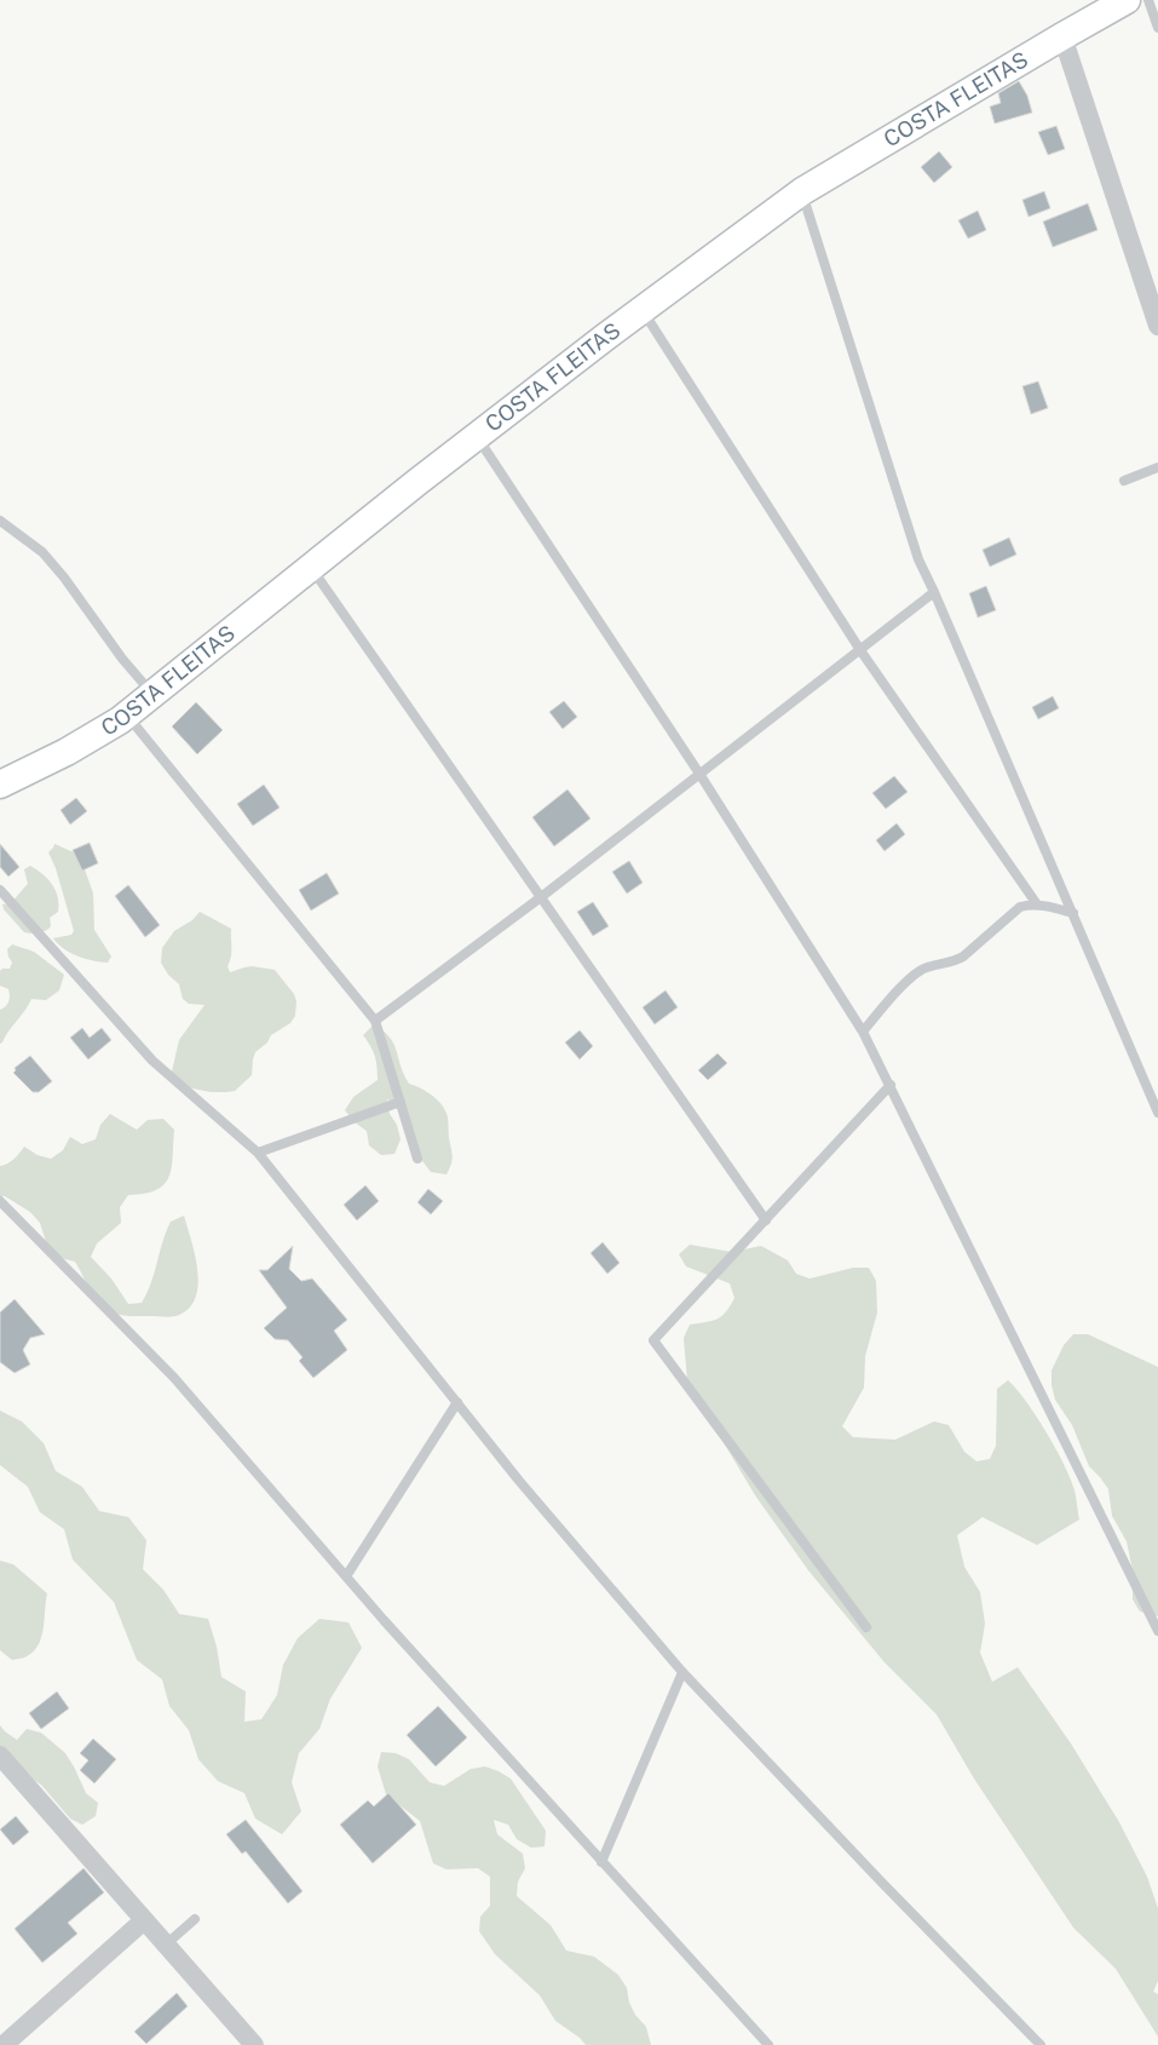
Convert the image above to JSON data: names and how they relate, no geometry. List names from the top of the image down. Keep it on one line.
{"streets":{"main road":["COSTA FLEITAS"]}}
